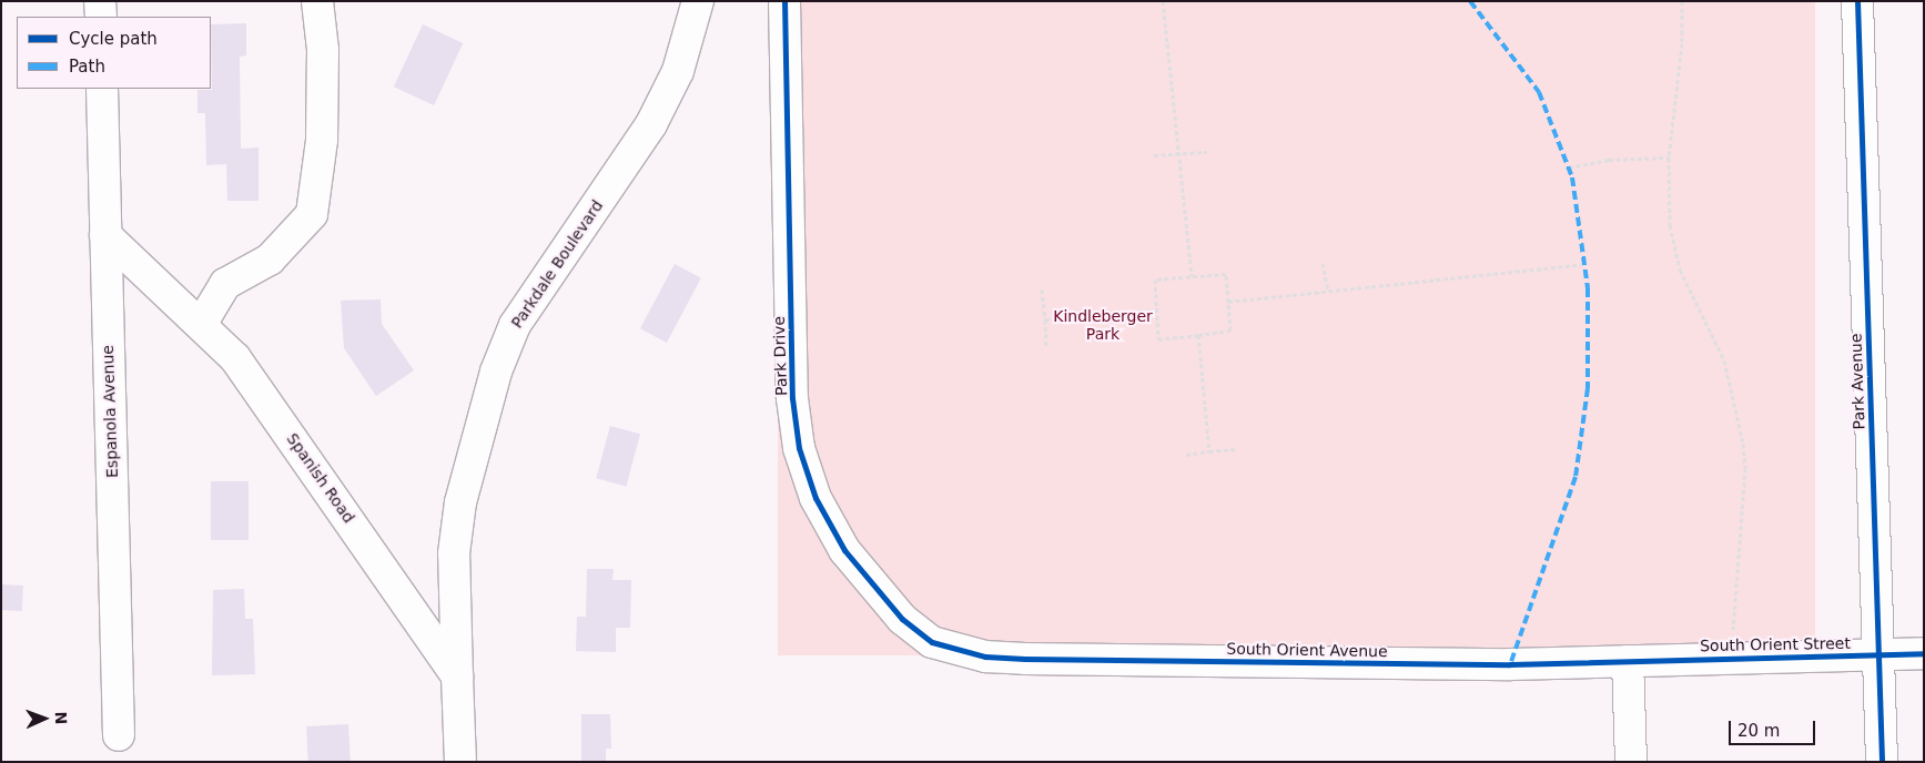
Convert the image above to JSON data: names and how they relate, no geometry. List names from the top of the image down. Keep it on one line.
{"streets":{"street":["Parkdale Boulevard","Park Drive","Park Avenue","Espanola Avenue","Spanish Road","South Orient Street","South Orient Avenue"]},"crossings":[["Parkdale Boulevard","Spanish Road"],["Park Drive","South Orient Avenue"],["Park Avenue","South Orient Street"],["Espanola Avenue","Spanish Road"],["South Orient Street","South Orient Avenue"]],"parks":["Kindleberger Park"],"legend":["Cycle path","Path"],"scale_bar":"20 m","north":"right"}
